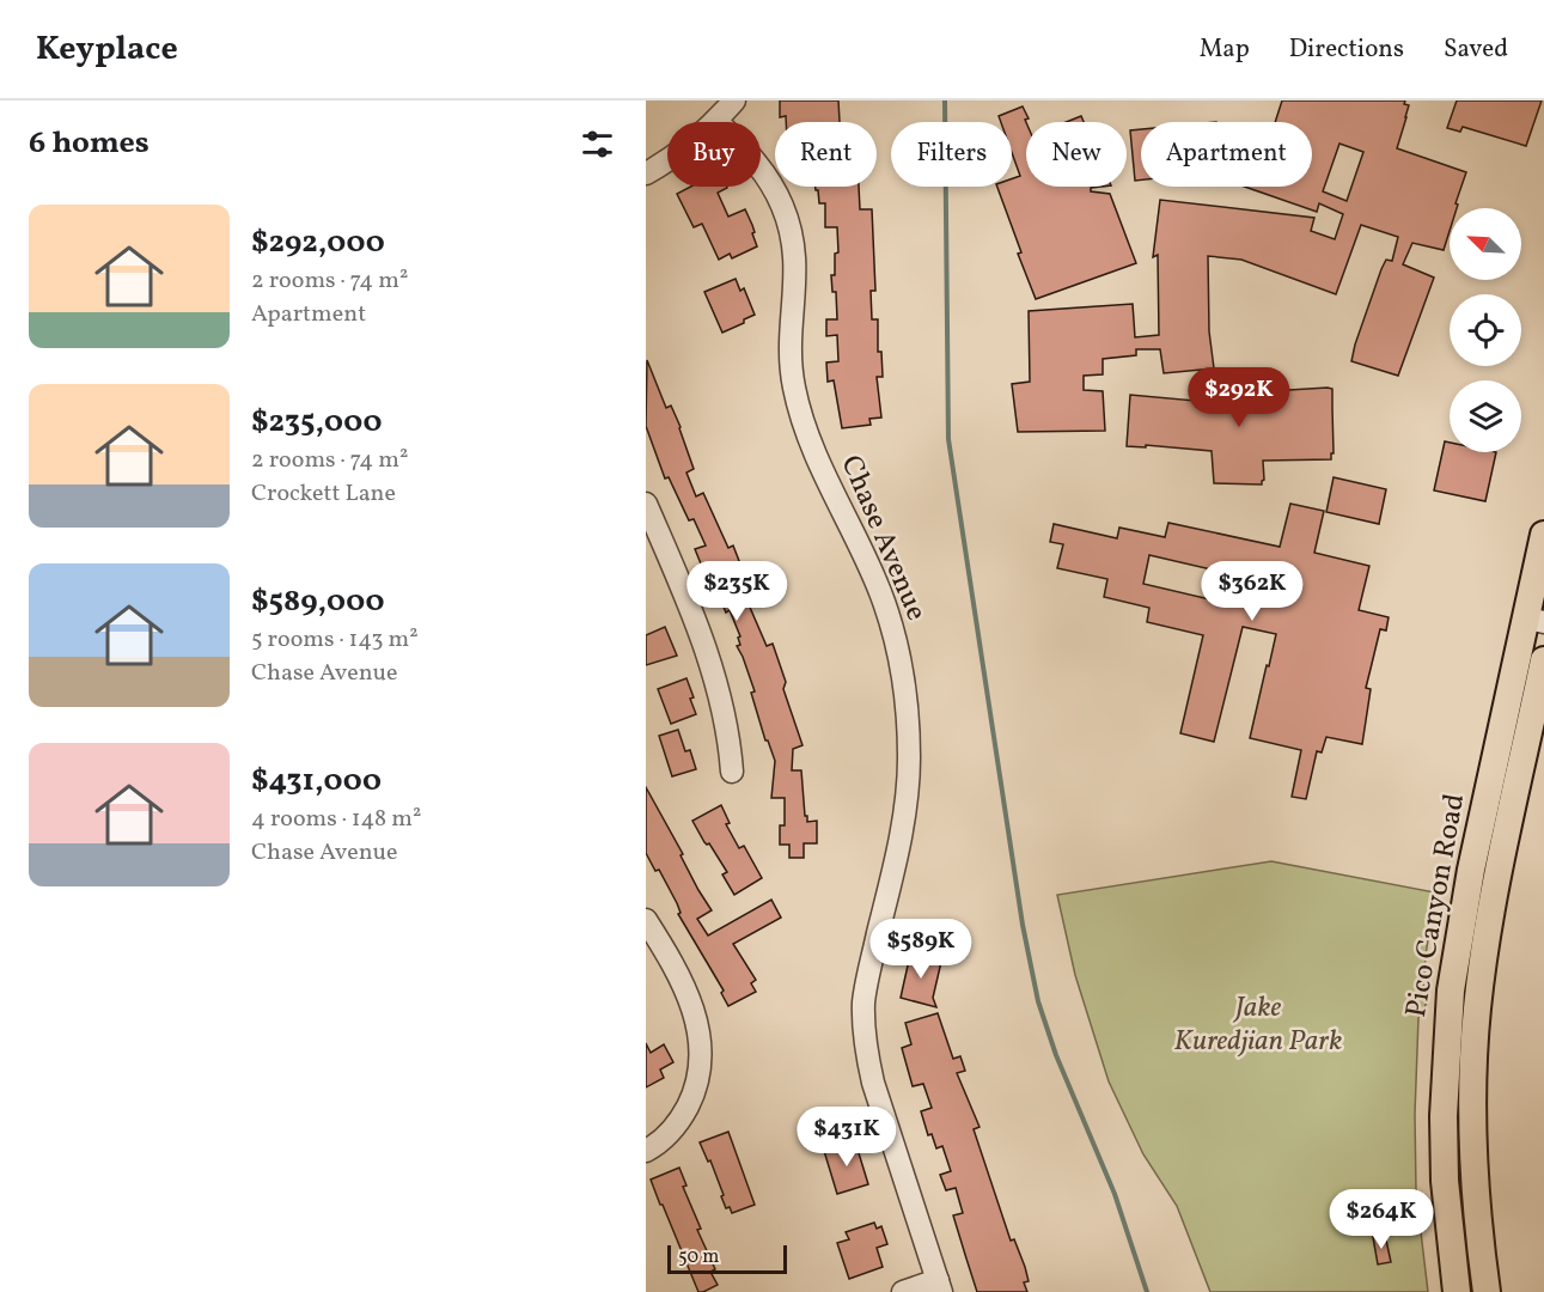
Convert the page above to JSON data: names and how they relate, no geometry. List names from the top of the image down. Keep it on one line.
{"streets":{"main road":["Pico Canyon Road"],"street":["Chase Avenue"]},"parks":["Jake Kuredjian Park"],"scale_bar":"50 m","north":"top left","page":{"header":"Keyplace","nav":["Map","Directions","Saved"],"heading":"6 homes","chip":["Buy","Rent","Filters","New","Apartment"],"list":[{"name":"$292,000","note":"2 rooms · 74 m² · Apartment"},{"name":"$235,000","note":"2 rooms · 74 m² · Crockett Lane"},{"name":"$589,000","note":"5 rooms · 143 m² · Chase Avenue"},{"name":"$431,000","note":"4 rooms · 148 m² · Chase Avenue"}],"price":["$292K","$235K","$362K","$589K","$431K","$264K"],"scale":"50 m"}}
